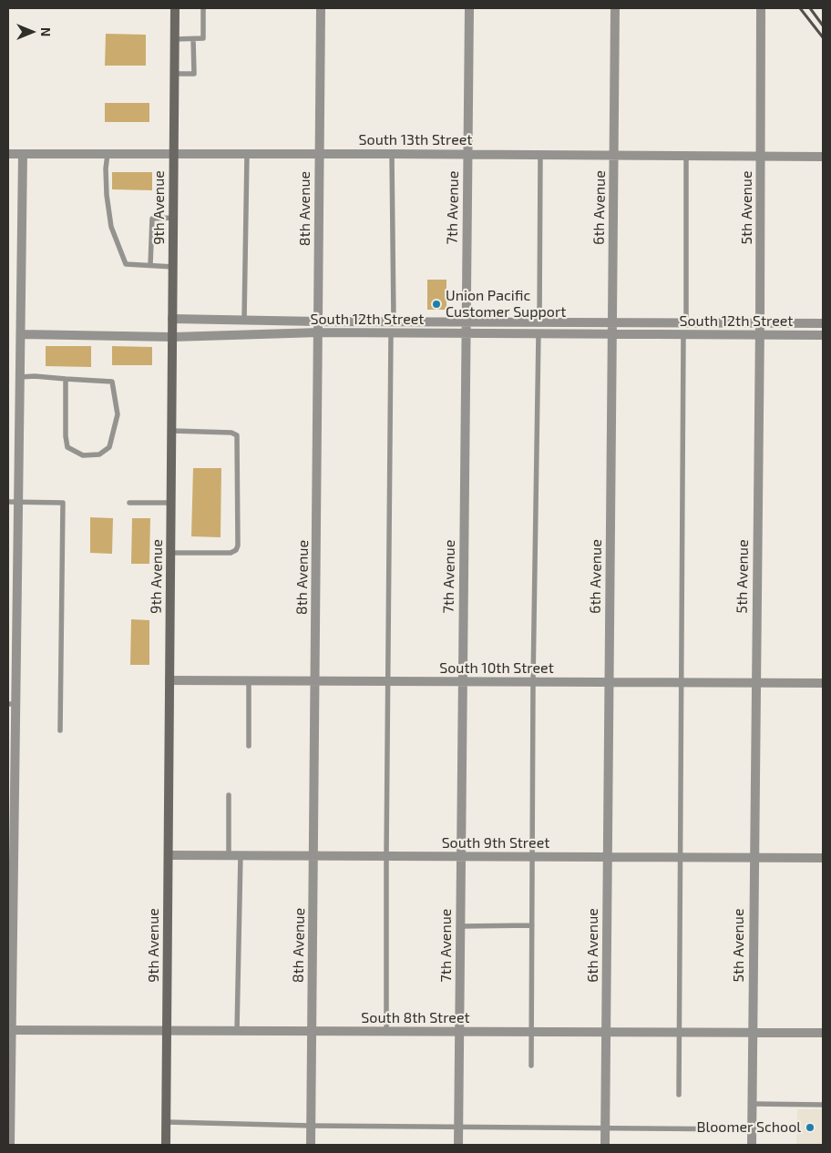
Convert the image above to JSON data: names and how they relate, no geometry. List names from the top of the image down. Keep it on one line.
{"streets":{"main road":["9th Avenue"],"street":["South 13th Street","7th Avenue","6th Avenue","5th Avenue","8th Avenue","South 12th Street","South 10th Street","South 9th Street","South 8th Street"]},"crossings":[["South 13th Street","9th Avenue"],["South 13th Street","7th Avenue"],["South 13th Street","6th Avenue"],["South 13th Street","5th Avenue"],["South 13th Street","8th Avenue"],["9th Avenue","South 12th Street"],["9th Avenue","South 10th Street"],["9th Avenue","South 9th Street"],["9th Avenue","South 8th Street"],["7th Avenue","South 12th Street"],["7th Avenue","South 10th Street"],["7th Avenue","South 9th Street"],["7th Avenue","South 8th Street"],["6th Avenue","South 12th Street"],["6th Avenue","South 10th Street"],["6th Avenue","South 9th Street"],["6th Avenue","South 8th Street"],["5th Avenue","South 12th Street"],["5th Avenue","South 10th Street"],["5th Avenue","South 9th Street"],["5th Avenue","South 8th Street"],["8th Avenue","South 12th Street"],["8th Avenue","South 10th Street"],["8th Avenue","South 9th Street"],["8th Avenue","South 8th Street"]],"places":["Union Pacific Customer Support","Bloomer School"],"north":"right"}
